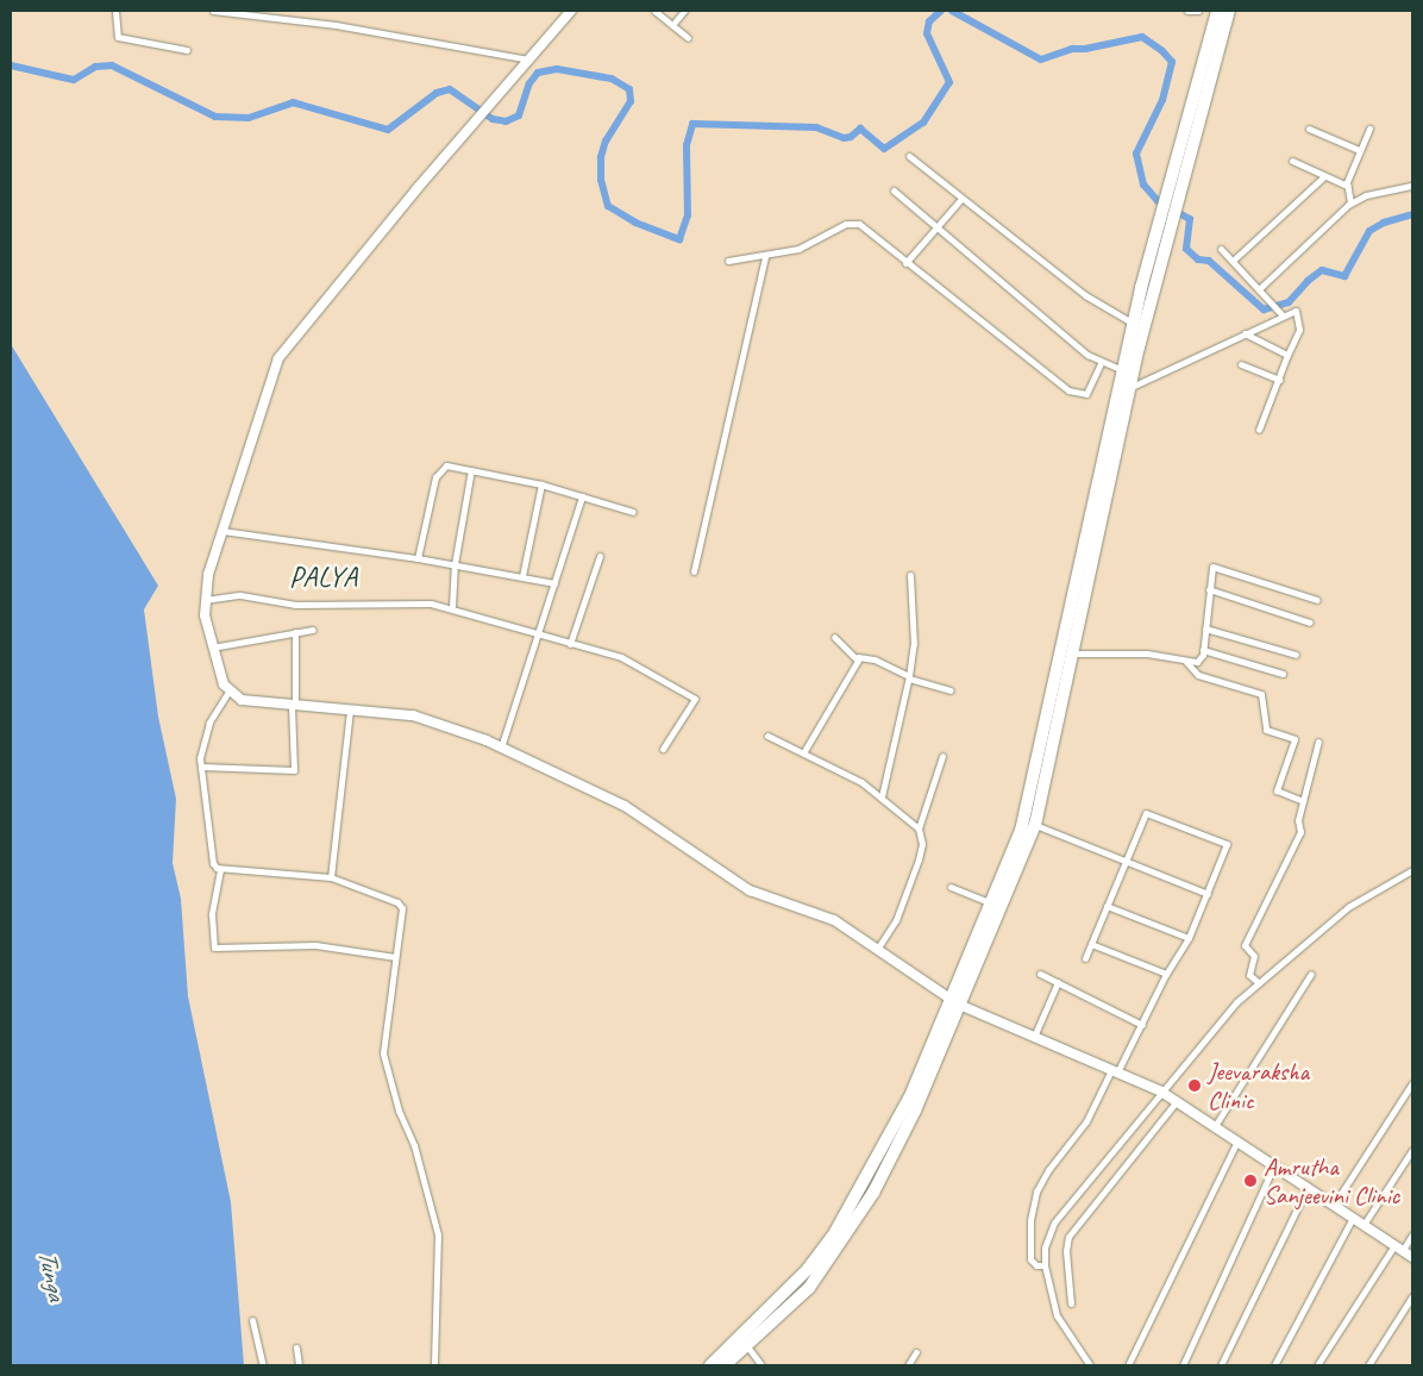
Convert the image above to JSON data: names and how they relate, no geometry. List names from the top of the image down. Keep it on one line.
{"districts":["PALYA"],"water":["Tunga"],"places":["Jeevaraksha Clinic","Amrutha Sanjeevini Clinic"]}
